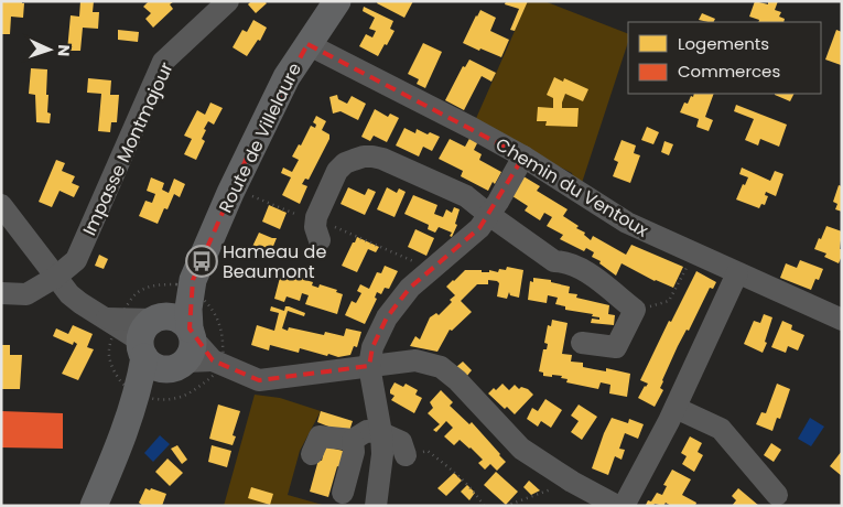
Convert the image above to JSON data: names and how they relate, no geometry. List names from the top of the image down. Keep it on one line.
{"streets":{"main road":["Route de Villelaure"],"street":["Impasse Montmajour","Chemin du Ventoux"]},"crossings":[["Route de Villelaure","Chemin du Ventoux"]],"places":{"bus stop":["Hameau de Beaumont"]},"legend":["Logements","Commerces"],"north":"right"}
